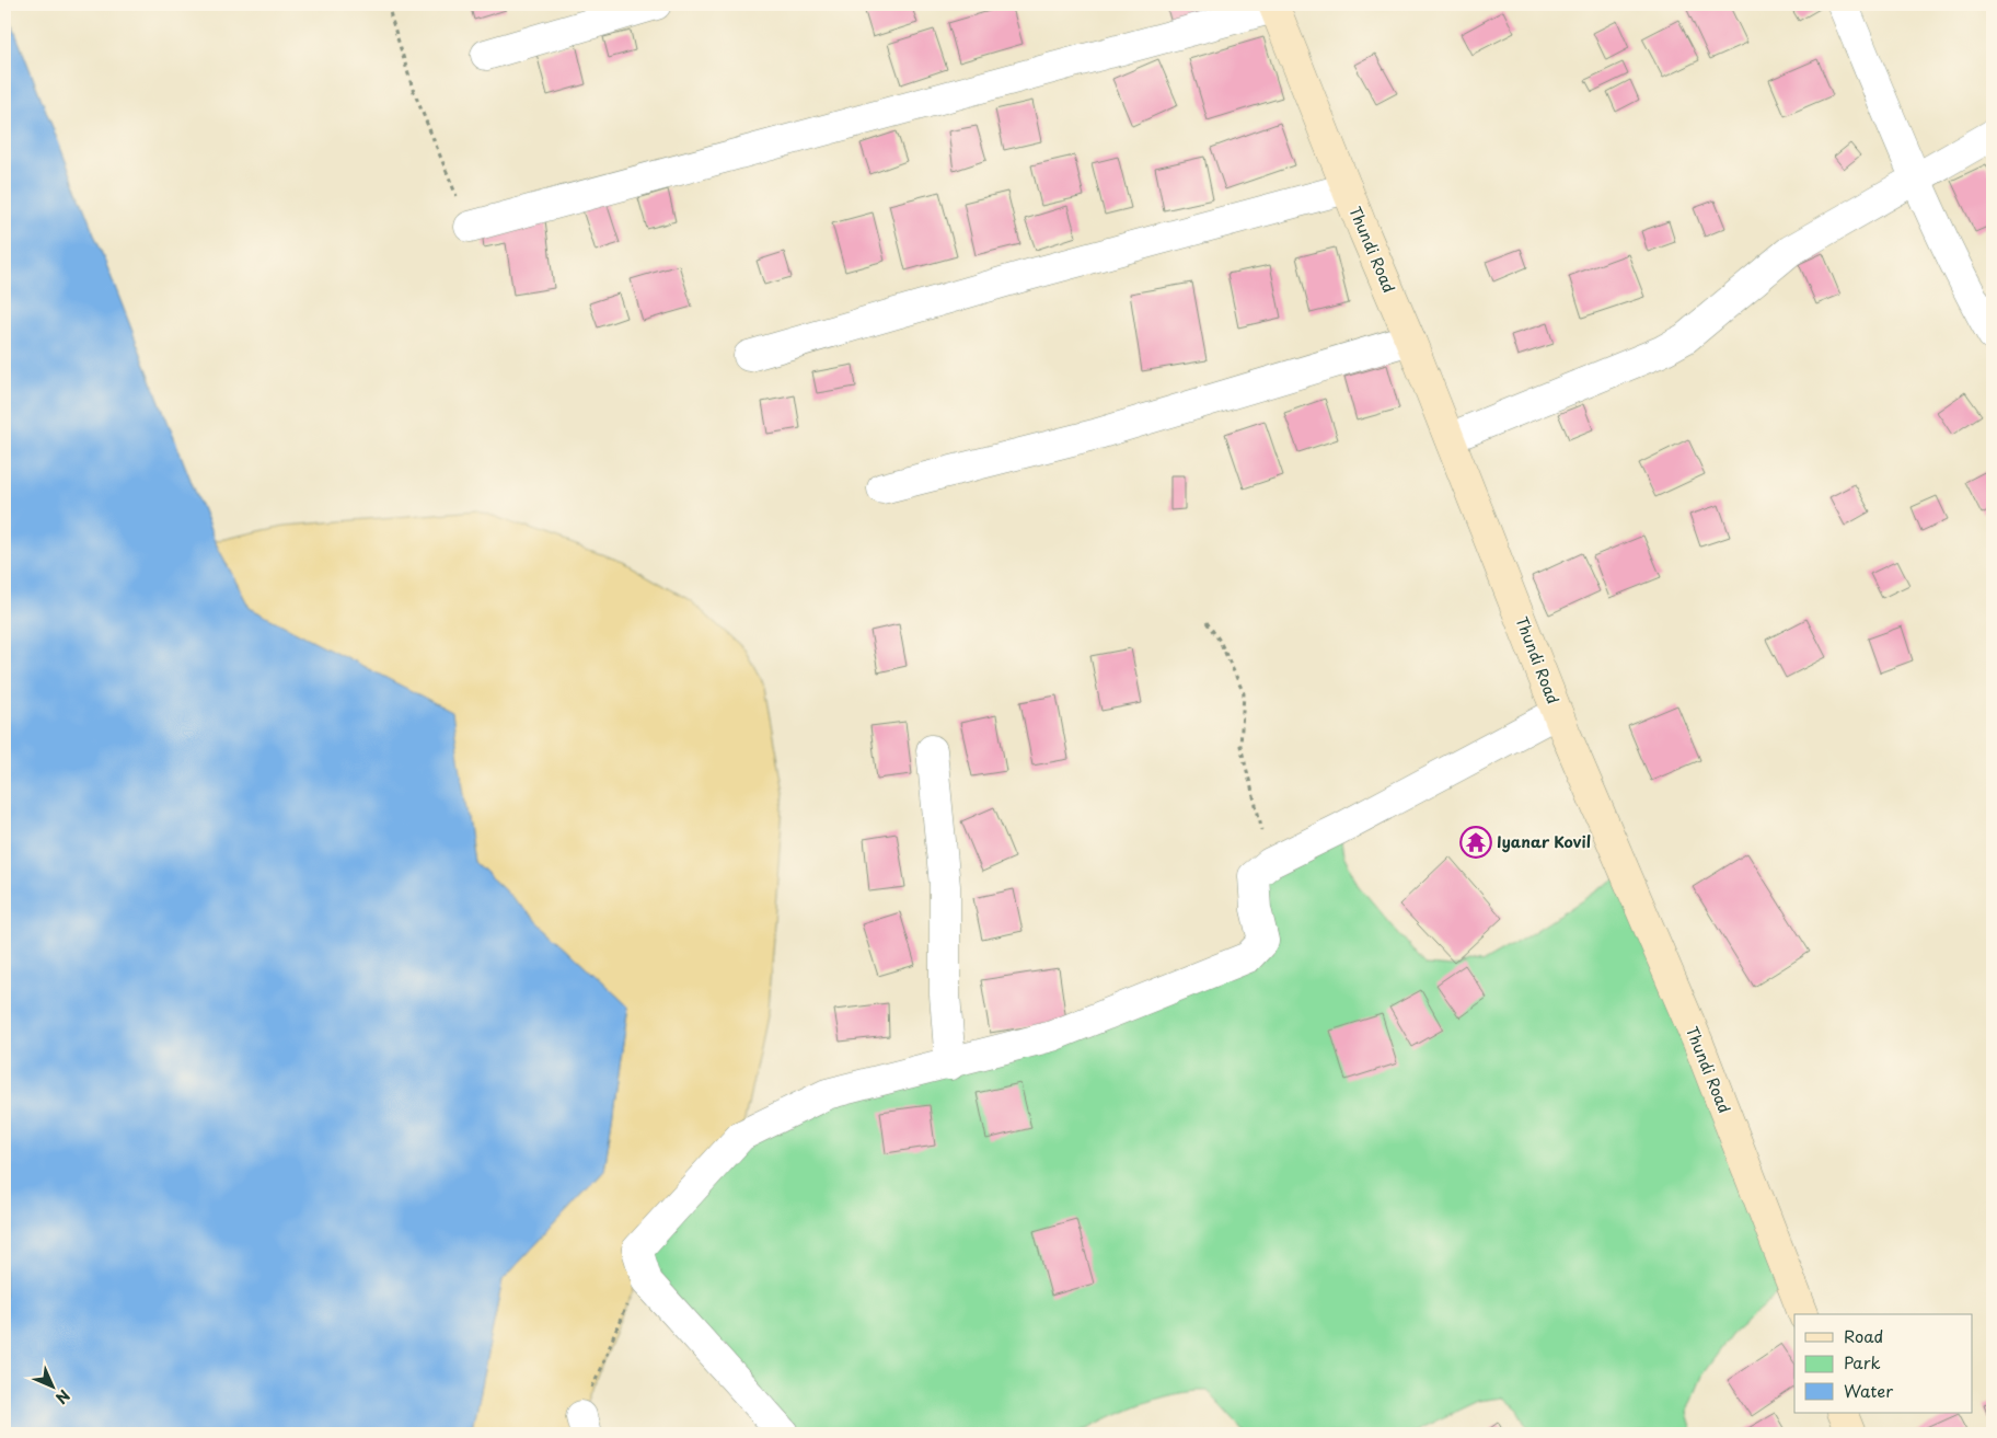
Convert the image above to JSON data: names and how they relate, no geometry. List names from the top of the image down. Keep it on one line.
{"streets":{"main road":["Thundi Road"]},"places":{"temple":["Iyanar Kovil"]},"legend":["Road","Park","Water"],"north":"bottom right"}
